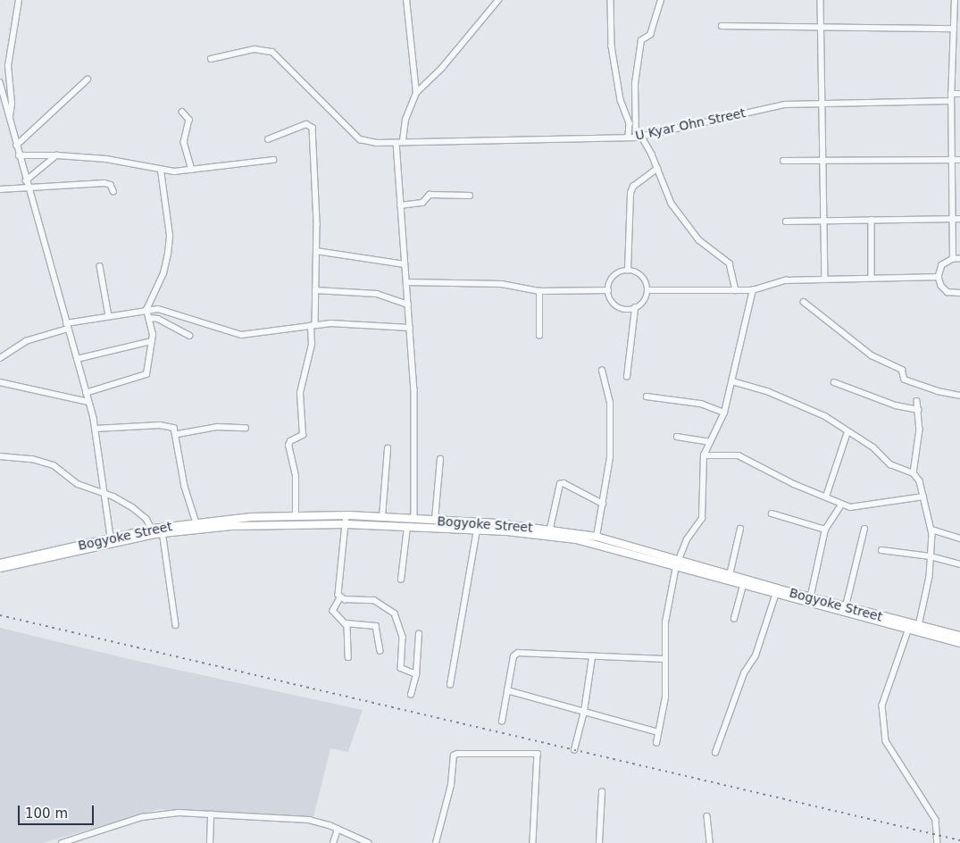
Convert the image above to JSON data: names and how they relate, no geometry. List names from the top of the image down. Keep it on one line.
{"streets":{"main road":["Bogyoke Street"],"street":["U Kyar Ohn Street"]},"scale_bar":"100 m"}
